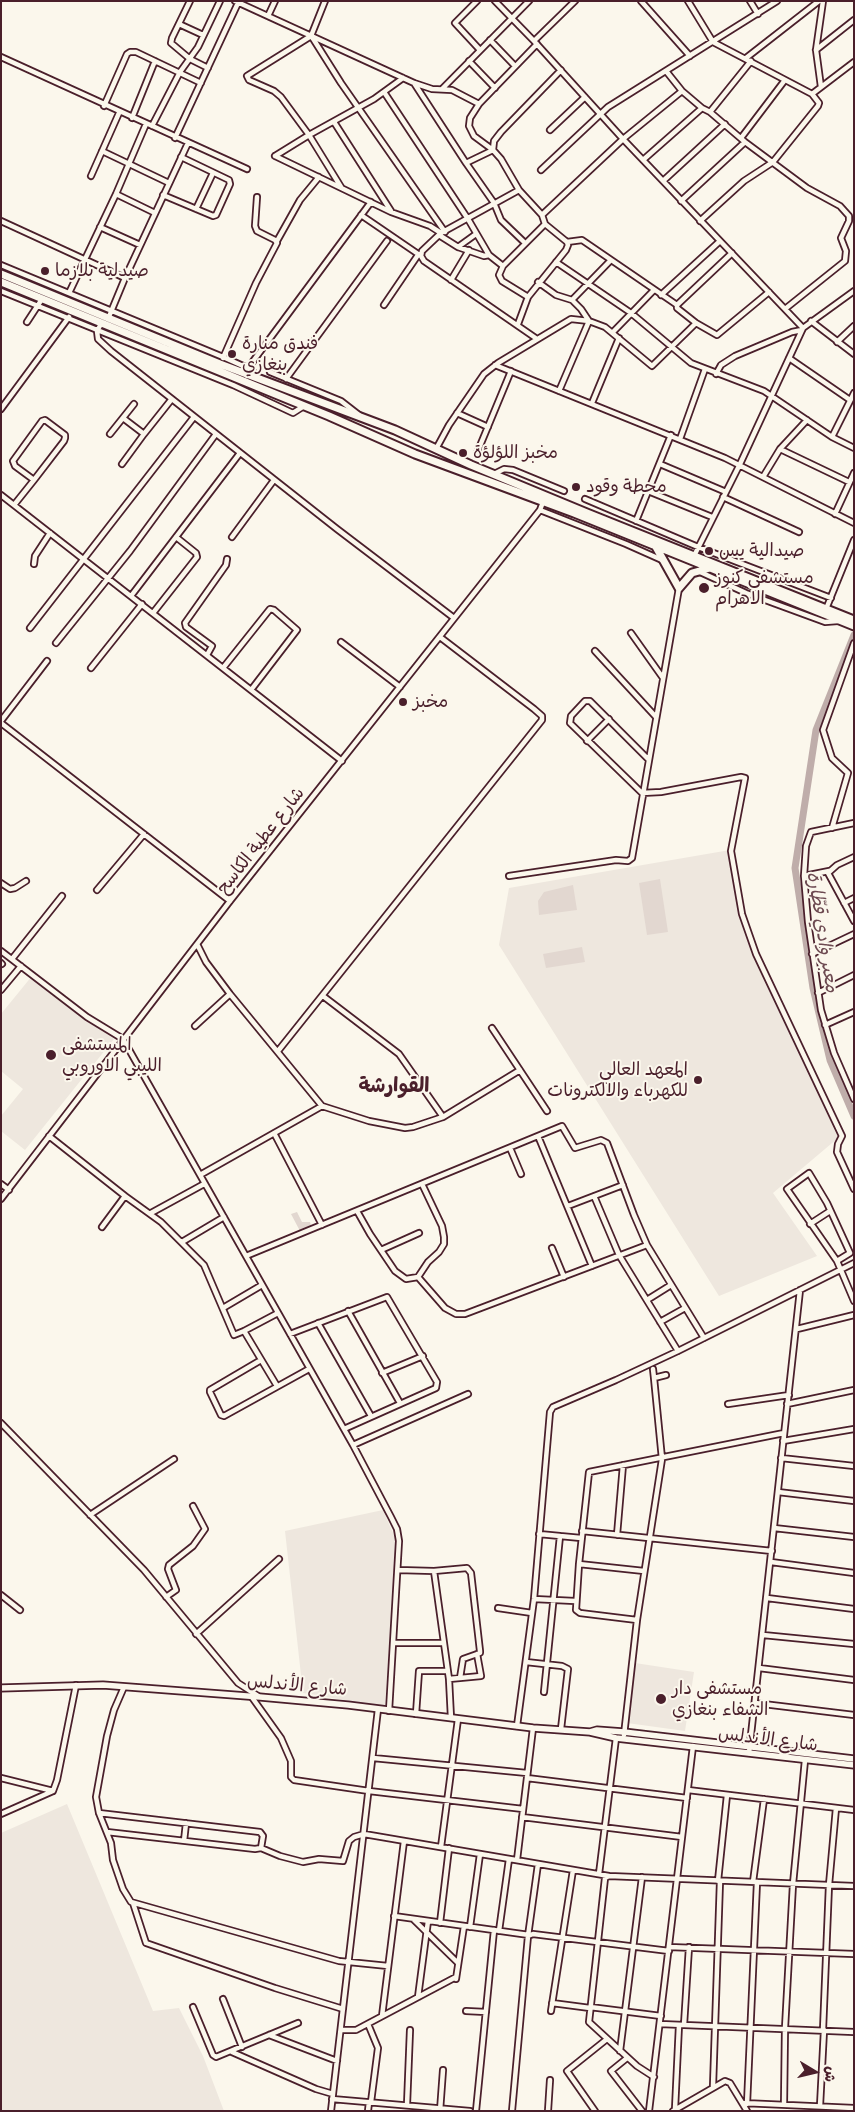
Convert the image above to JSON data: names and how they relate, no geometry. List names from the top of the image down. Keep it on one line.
{"streets":{"main road":["شارع الأندلس"],"street":["شارع عطية الكاسح"]},"districts":["القوارشة"],"water":["معبر وادي قطّارة"],"places":["صيدلية بلازما","فندق منارة بنغازي","مخبز اللؤلؤة","محطة وقود","صيدالية يس","مستشفى كنوز الاهرام","مخبز","المستشفی الليبي الاوروبي","المعهد العالي للكهرباء والالكترونات","مستشفى دار الشفاء بنغازي"],"north":"right"}
